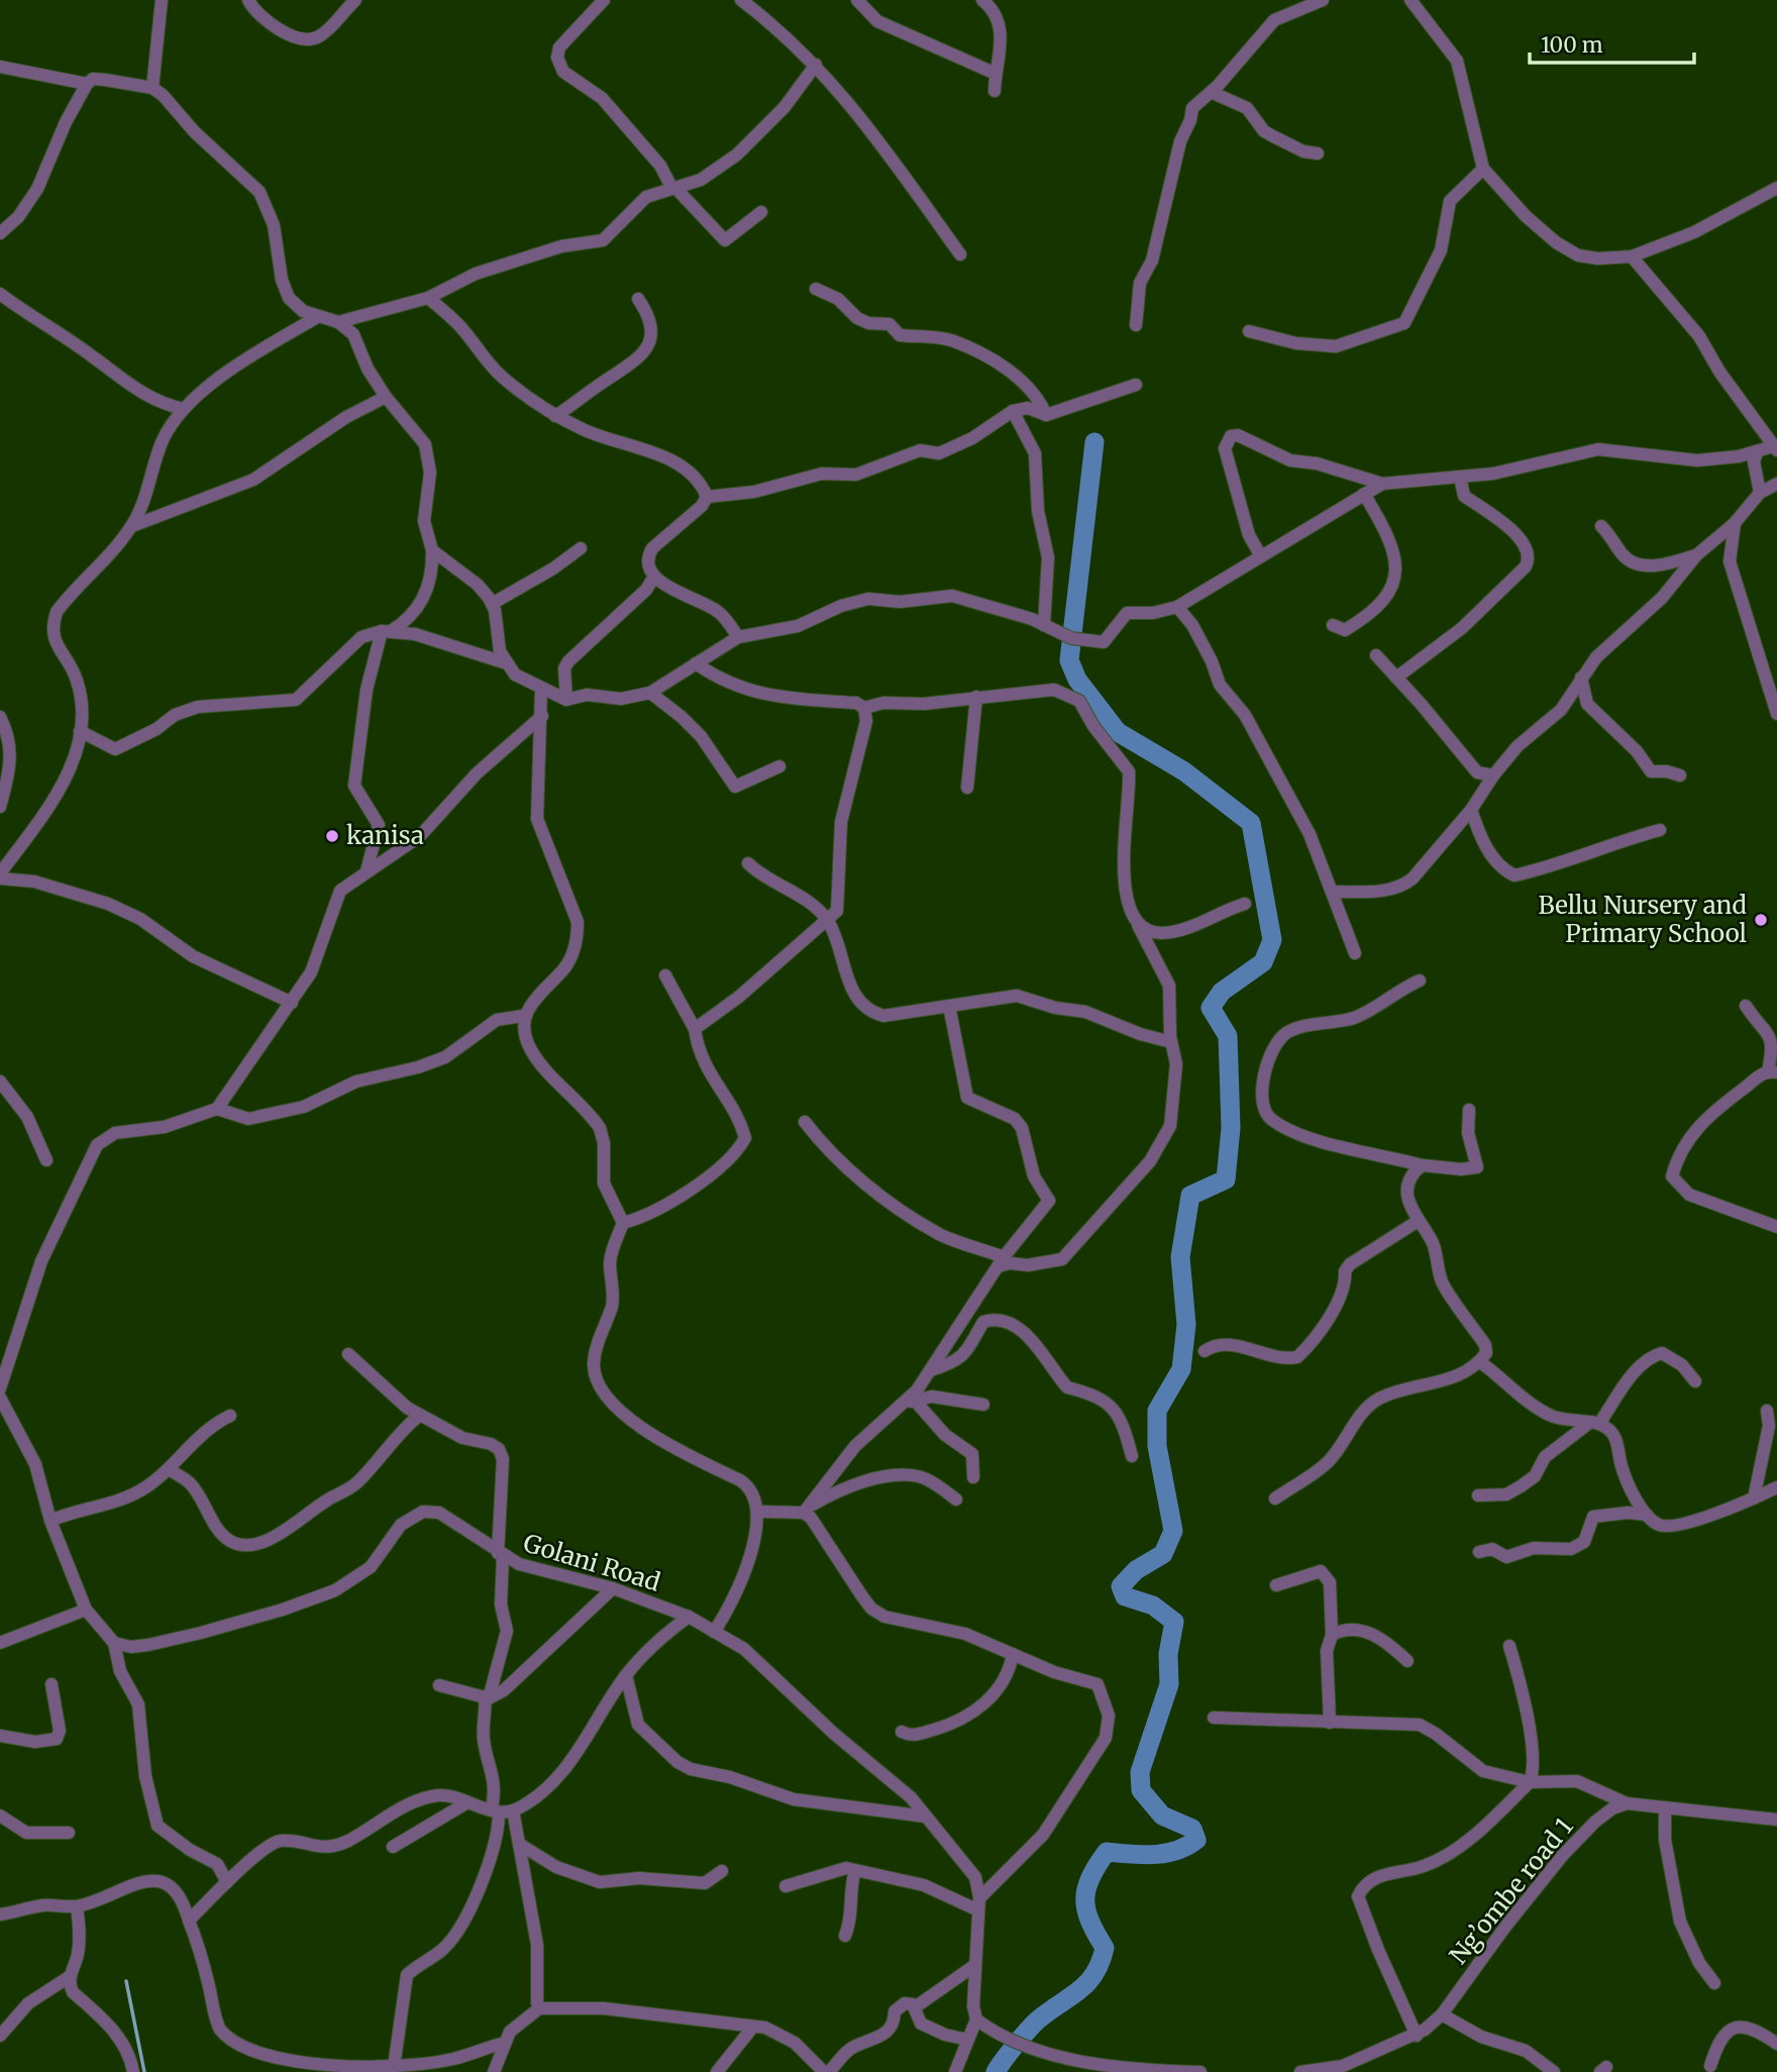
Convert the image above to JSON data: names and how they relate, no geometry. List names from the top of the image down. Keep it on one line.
{"streets":{"street":["Golani Road","Ng’ombe road 1"]},"places":["kanisa","Bellu Nursery and Primary School"],"scale_bar":"100 m"}
